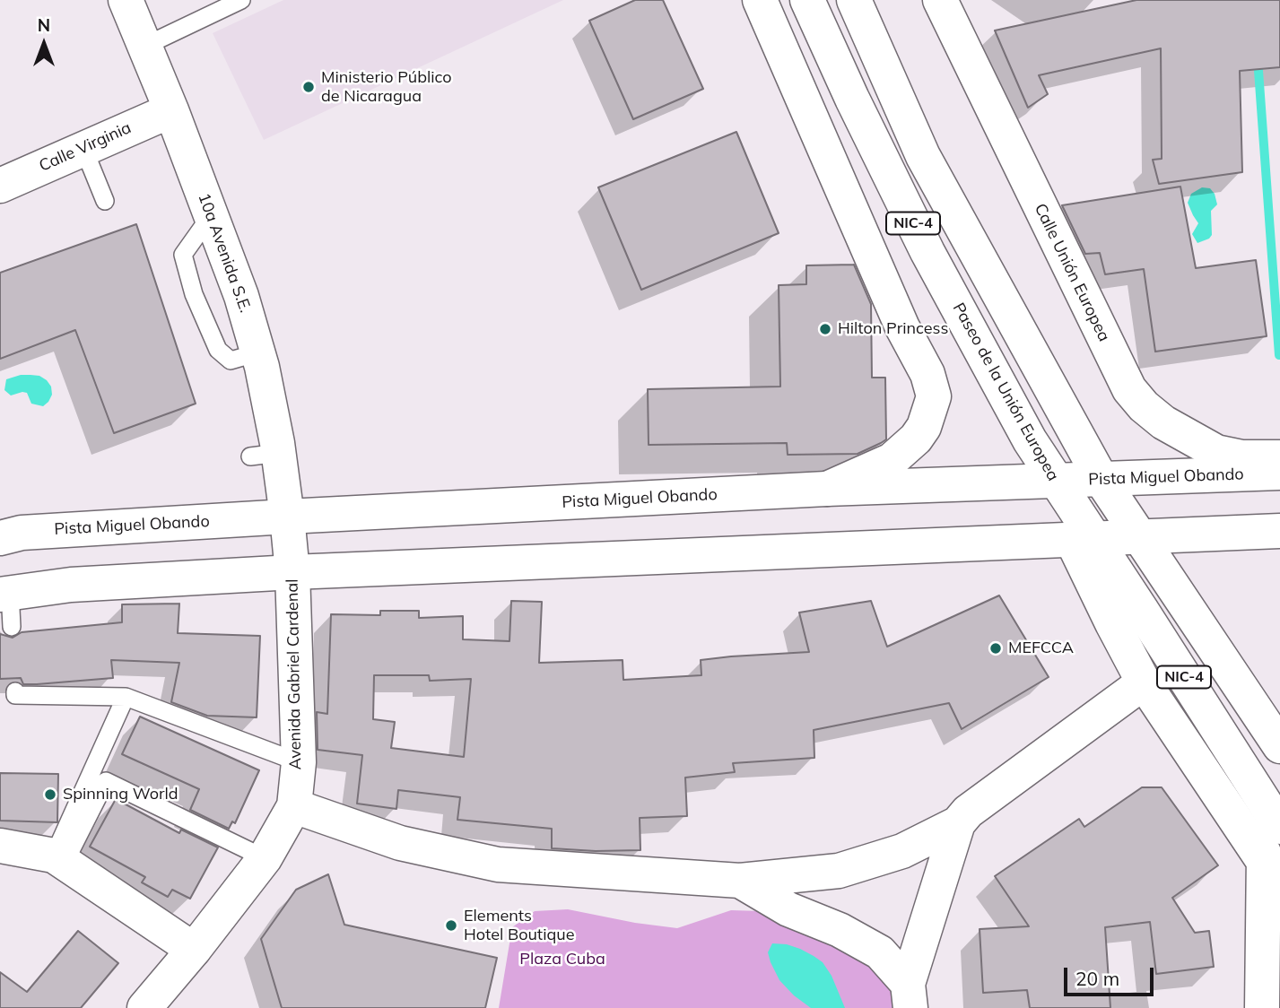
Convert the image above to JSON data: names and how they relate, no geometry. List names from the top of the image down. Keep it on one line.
{"streets":{"main road":["Calle Virginia","NIC-4","10a Avenida S.E.","Calle Unión Europea","Paseo de la Unión Europea","Pista Miguel Obando","Avenida Gabriel Cardenal"]},"crossings":[["Calle Virginia","10a Avenida S.E."],["NIC-4","Pista Miguel Obando"],["10a Avenida S.E.","Pista Miguel Obando"],["10a Avenida S.E.","Avenida Gabriel Cardenal"],["Paseo de la Unión Europea","Pista Miguel Obando"],["Pista Miguel Obando","Avenida Gabriel Cardenal"]],"parks":["Plaza Cuba"],"places":["Ministerio Público de Nicaragua","Hilton Princess","MEFCCA","Spinning World","Elements Hotel Boutique"],"scale_bar":"20 m","north":"top"}
